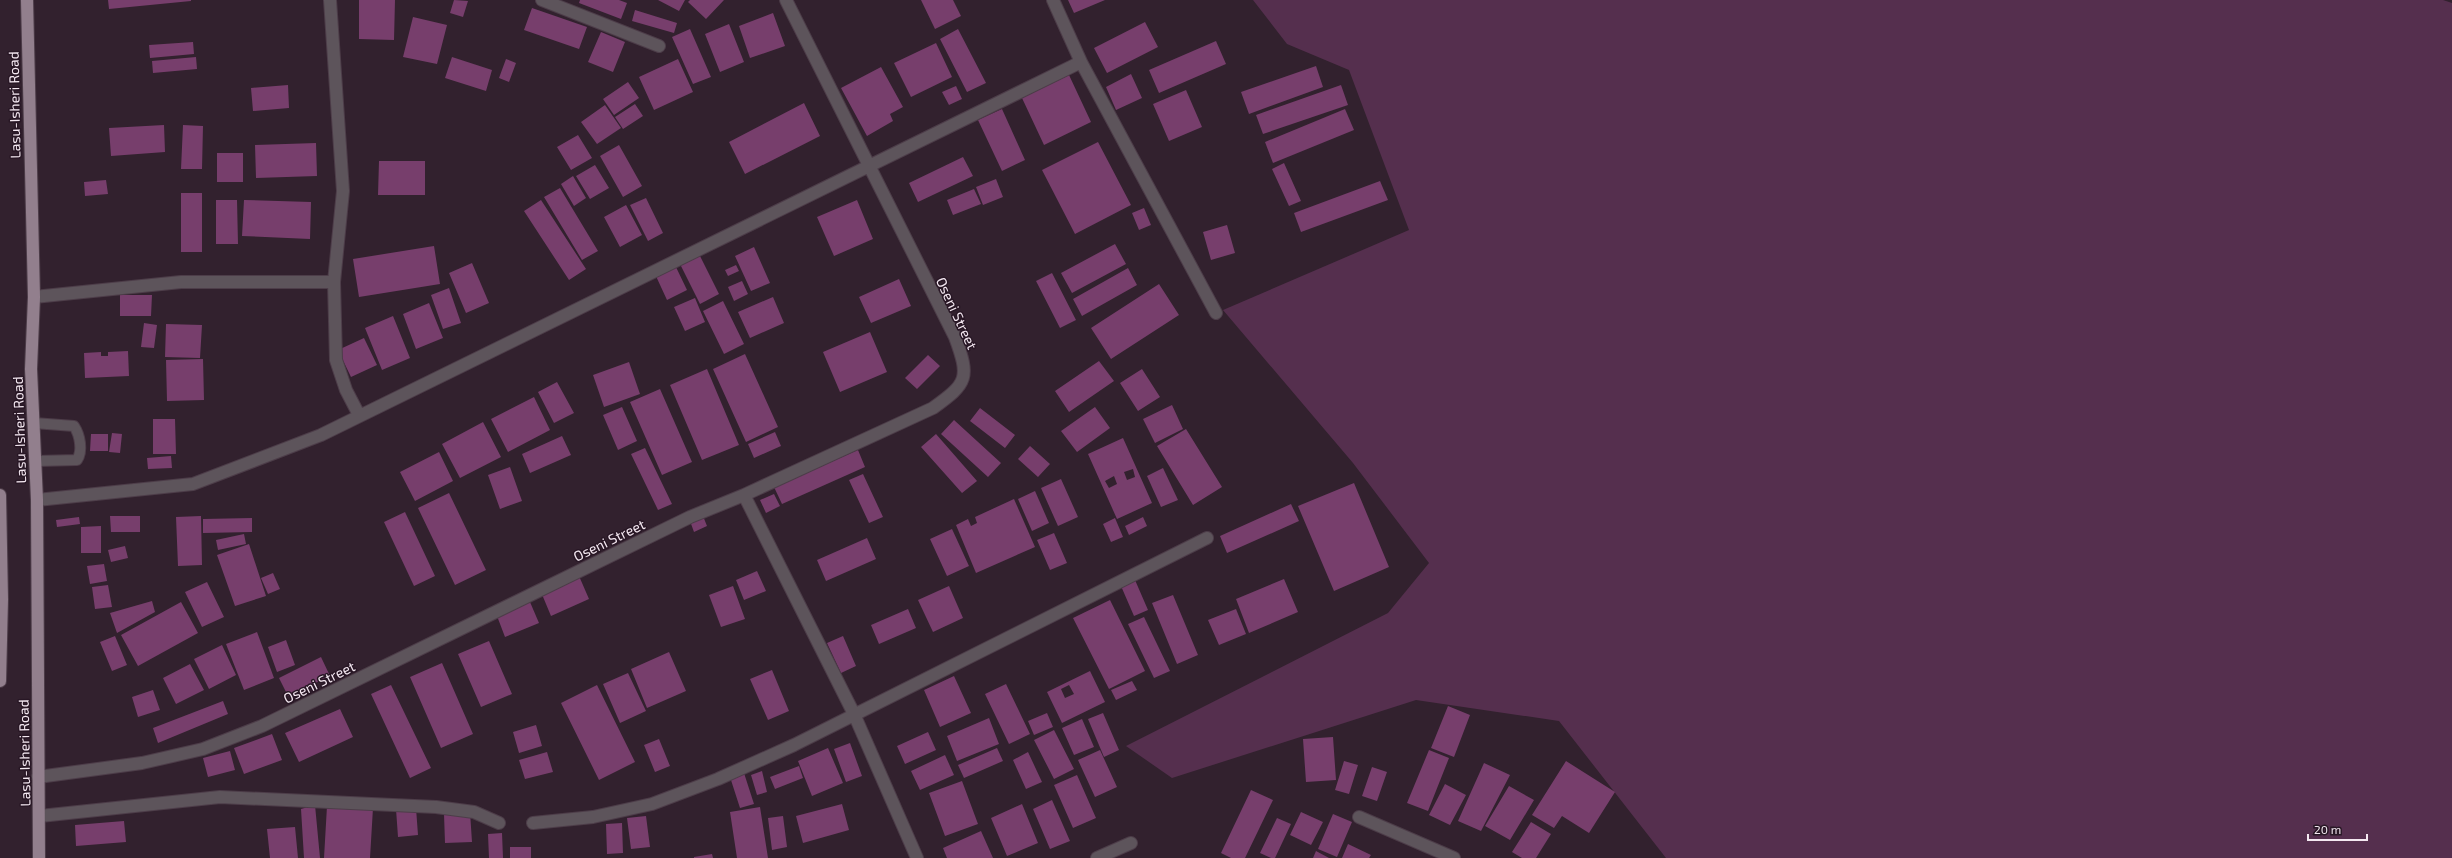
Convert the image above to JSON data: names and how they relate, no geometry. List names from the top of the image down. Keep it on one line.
{"streets":{"main road":["Lasu-Isheri Road"],"street":["Oseni Street"]},"crossings":[["Lasu-Isheri Road","Oseni Street"]],"scale_bar":"20 m"}
